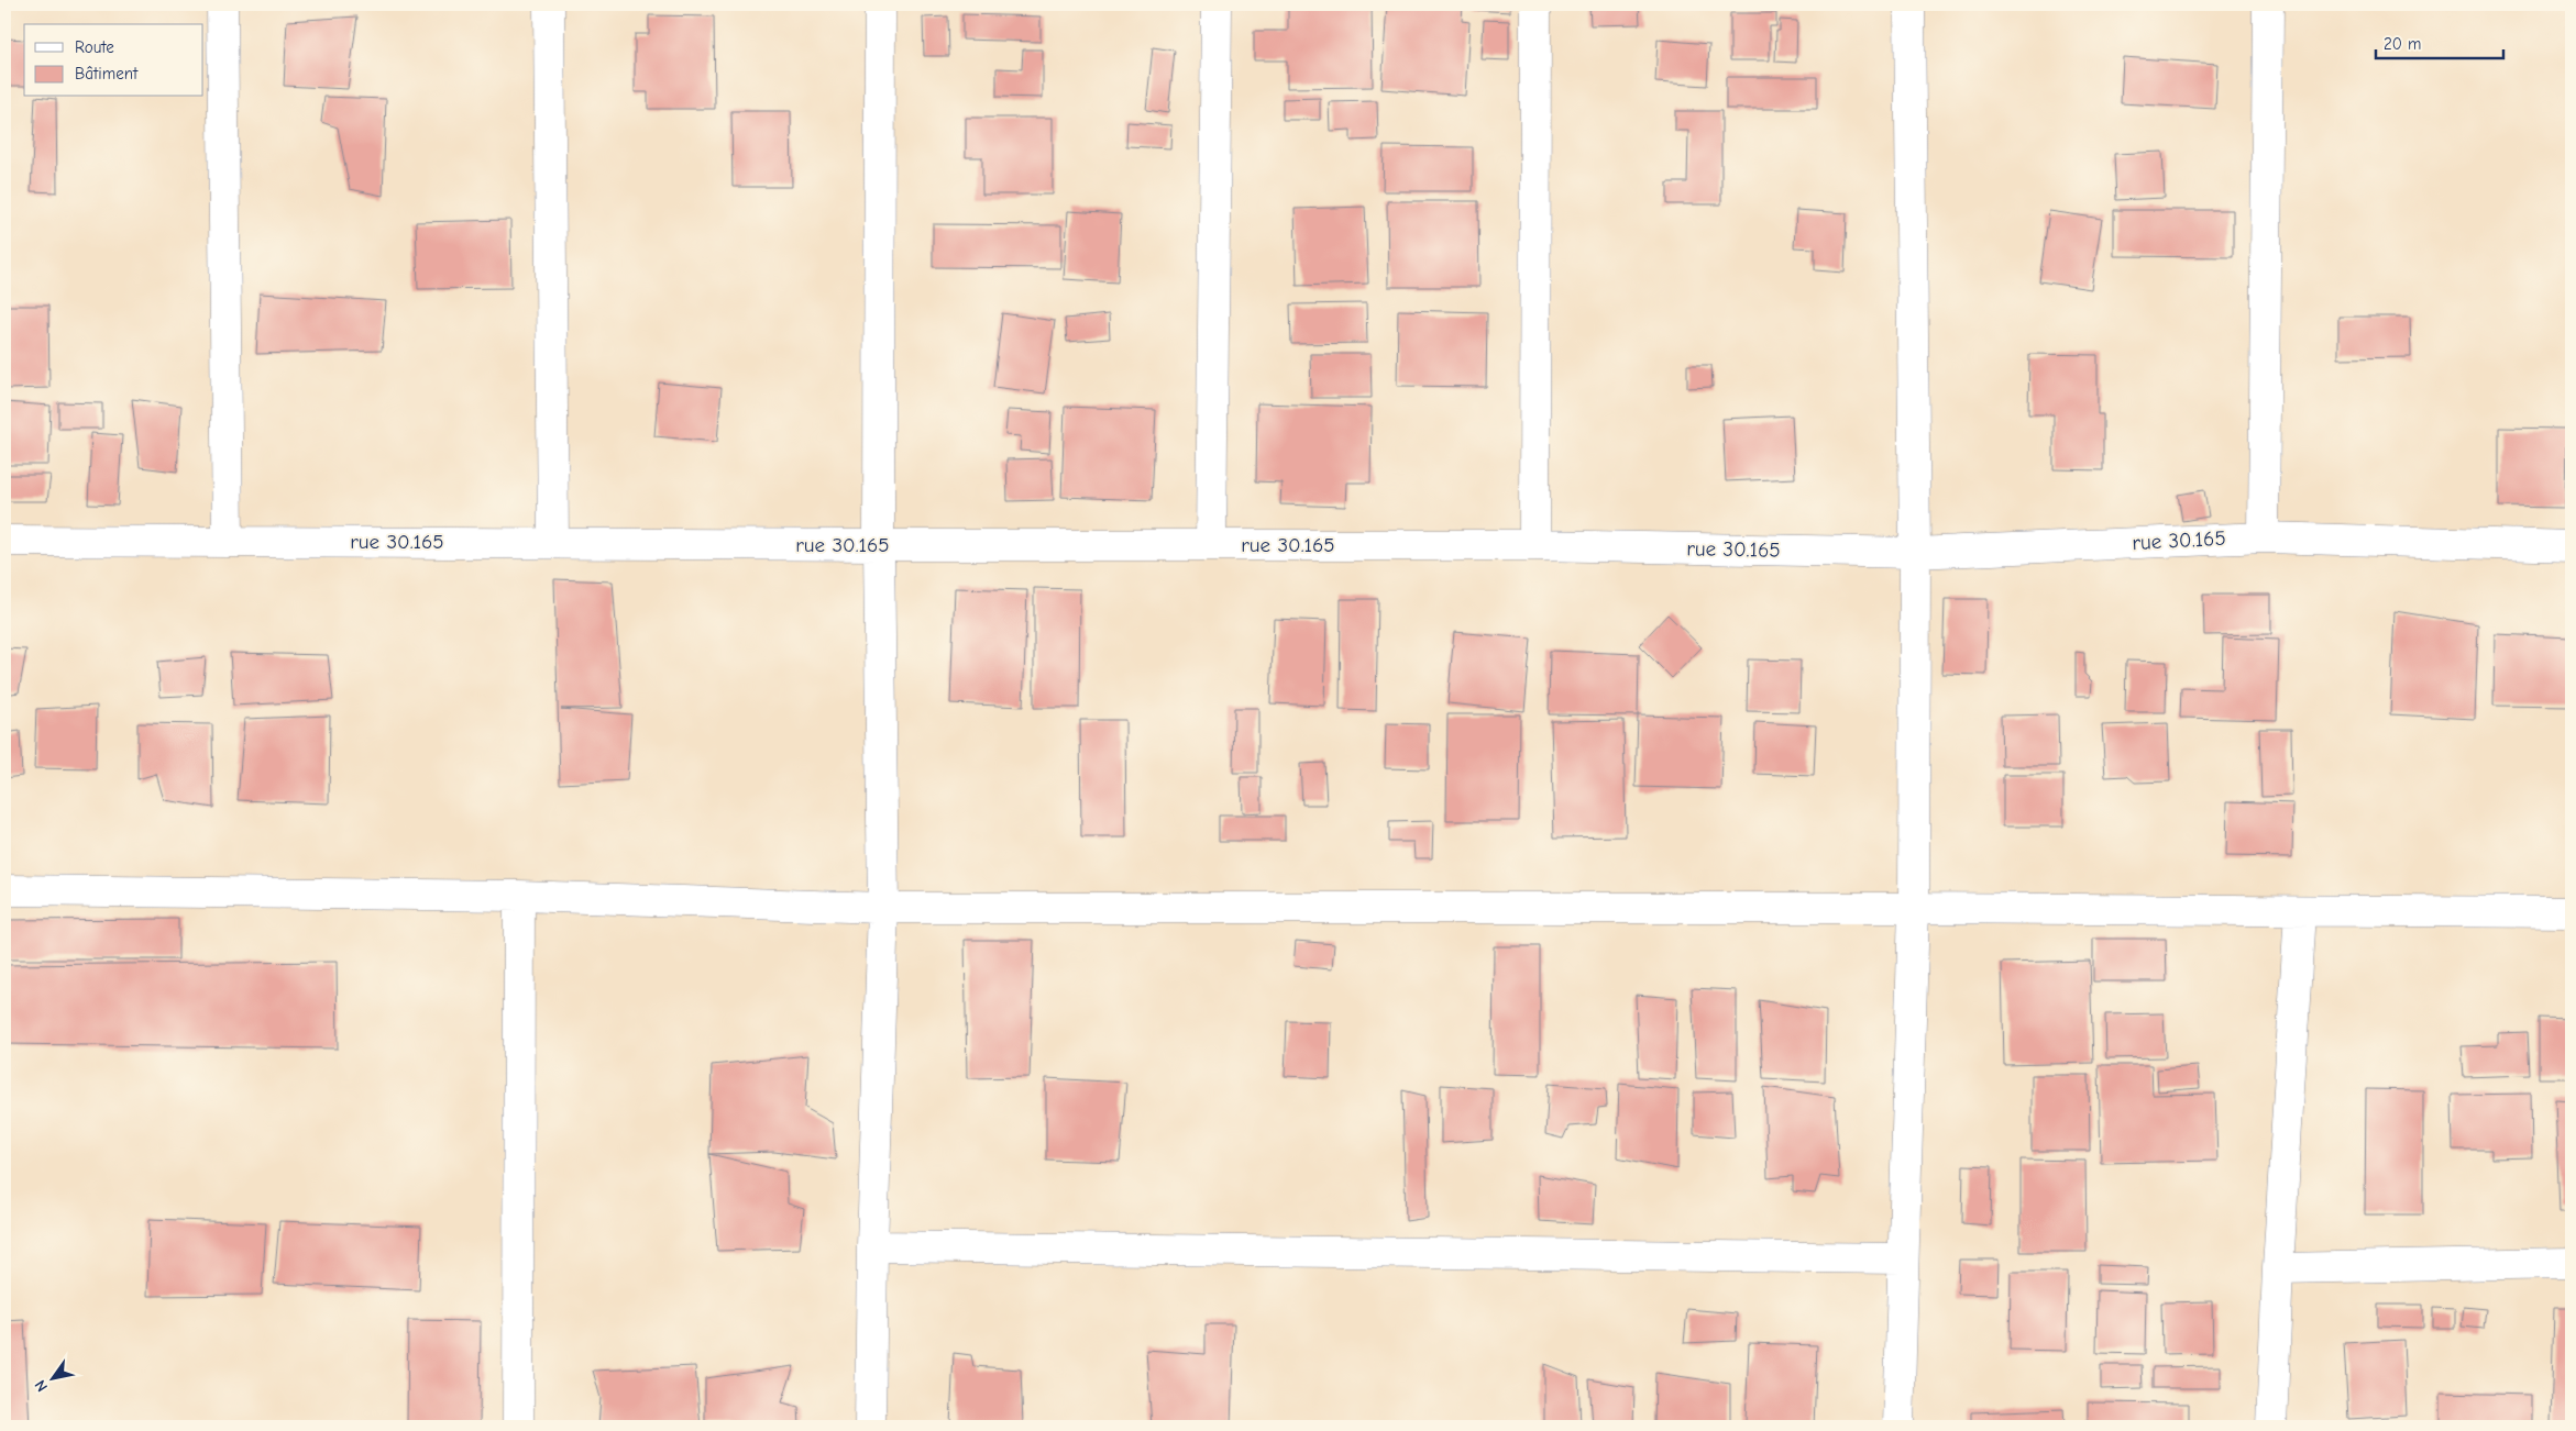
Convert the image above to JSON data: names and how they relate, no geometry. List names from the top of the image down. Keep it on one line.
{"streets":{"street":["rue 30.165"]},"legend":["Route","Bâtiment"],"scale_bar":"20 m","north":"bottom left"}
